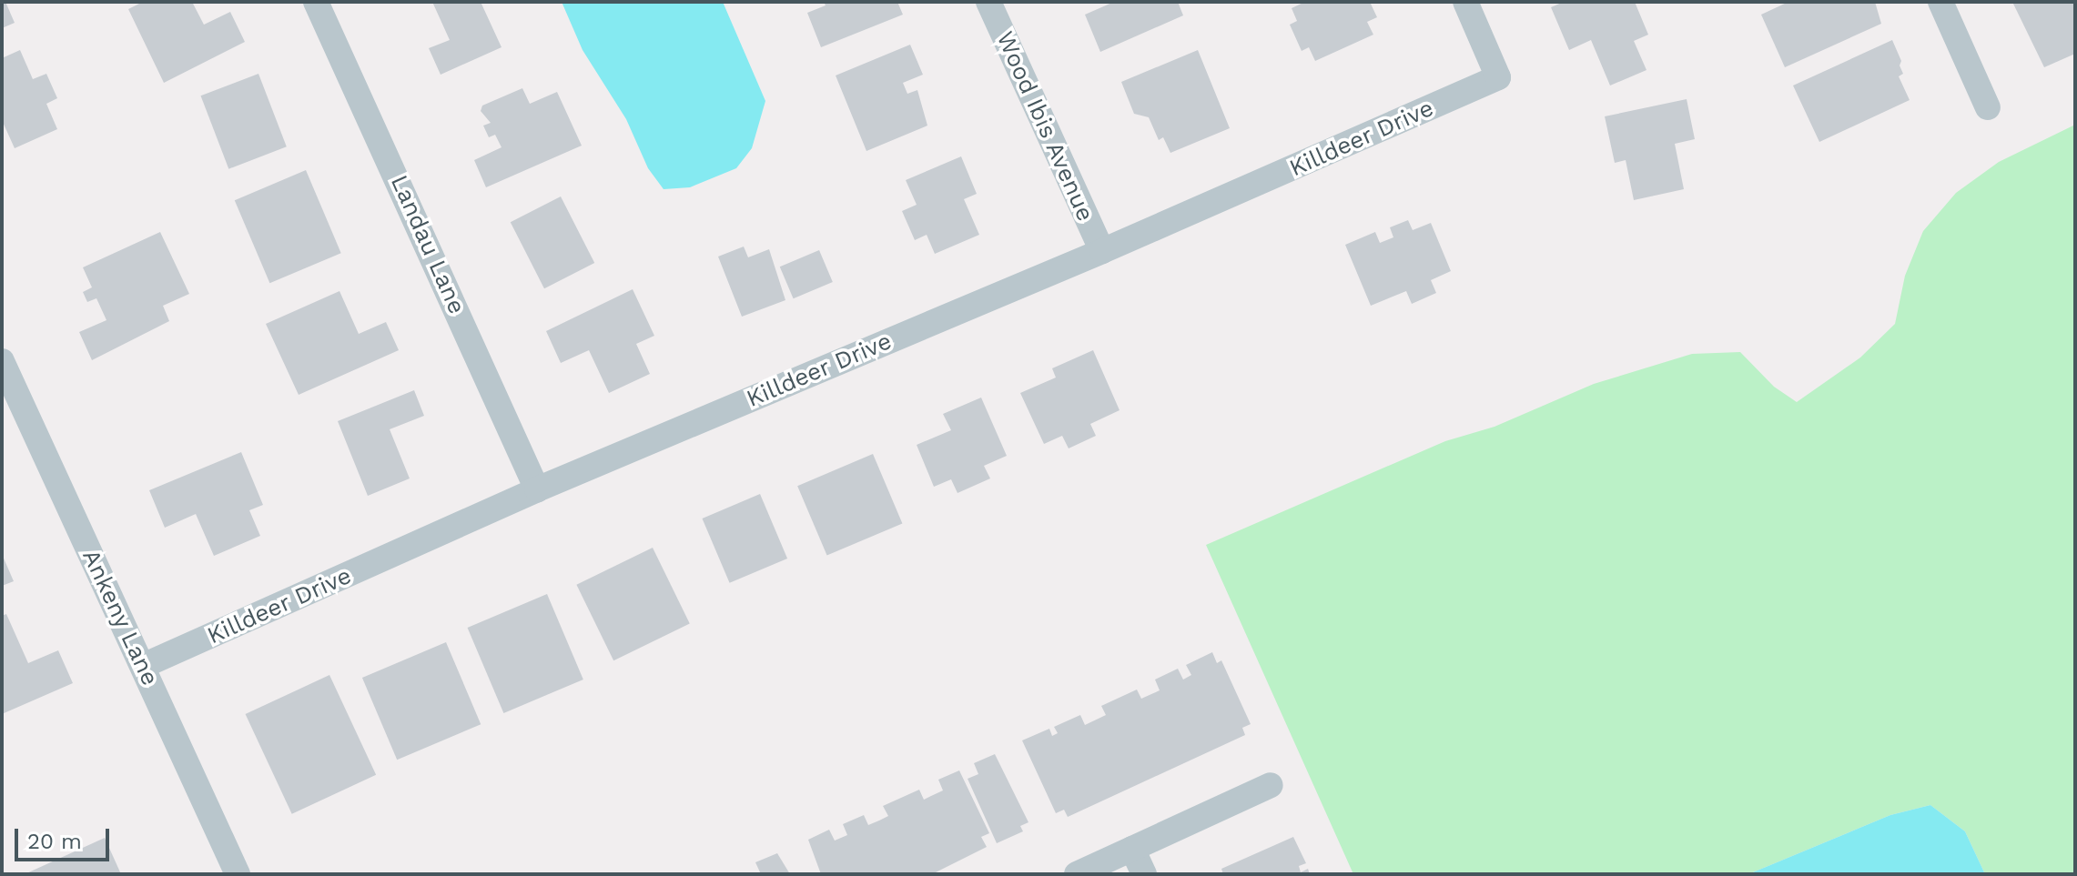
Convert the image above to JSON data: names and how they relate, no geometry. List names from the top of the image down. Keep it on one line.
{"streets":{"street":["Wood Ibis Avenue","Killdeer Drive","Landau Lane","Ankeny Lane"]},"crossings":[["Wood Ibis Avenue","Killdeer Drive"],["Killdeer Drive","Landau Lane"],["Killdeer Drive","Ankeny Lane"]],"scale_bar":"20 m"}
